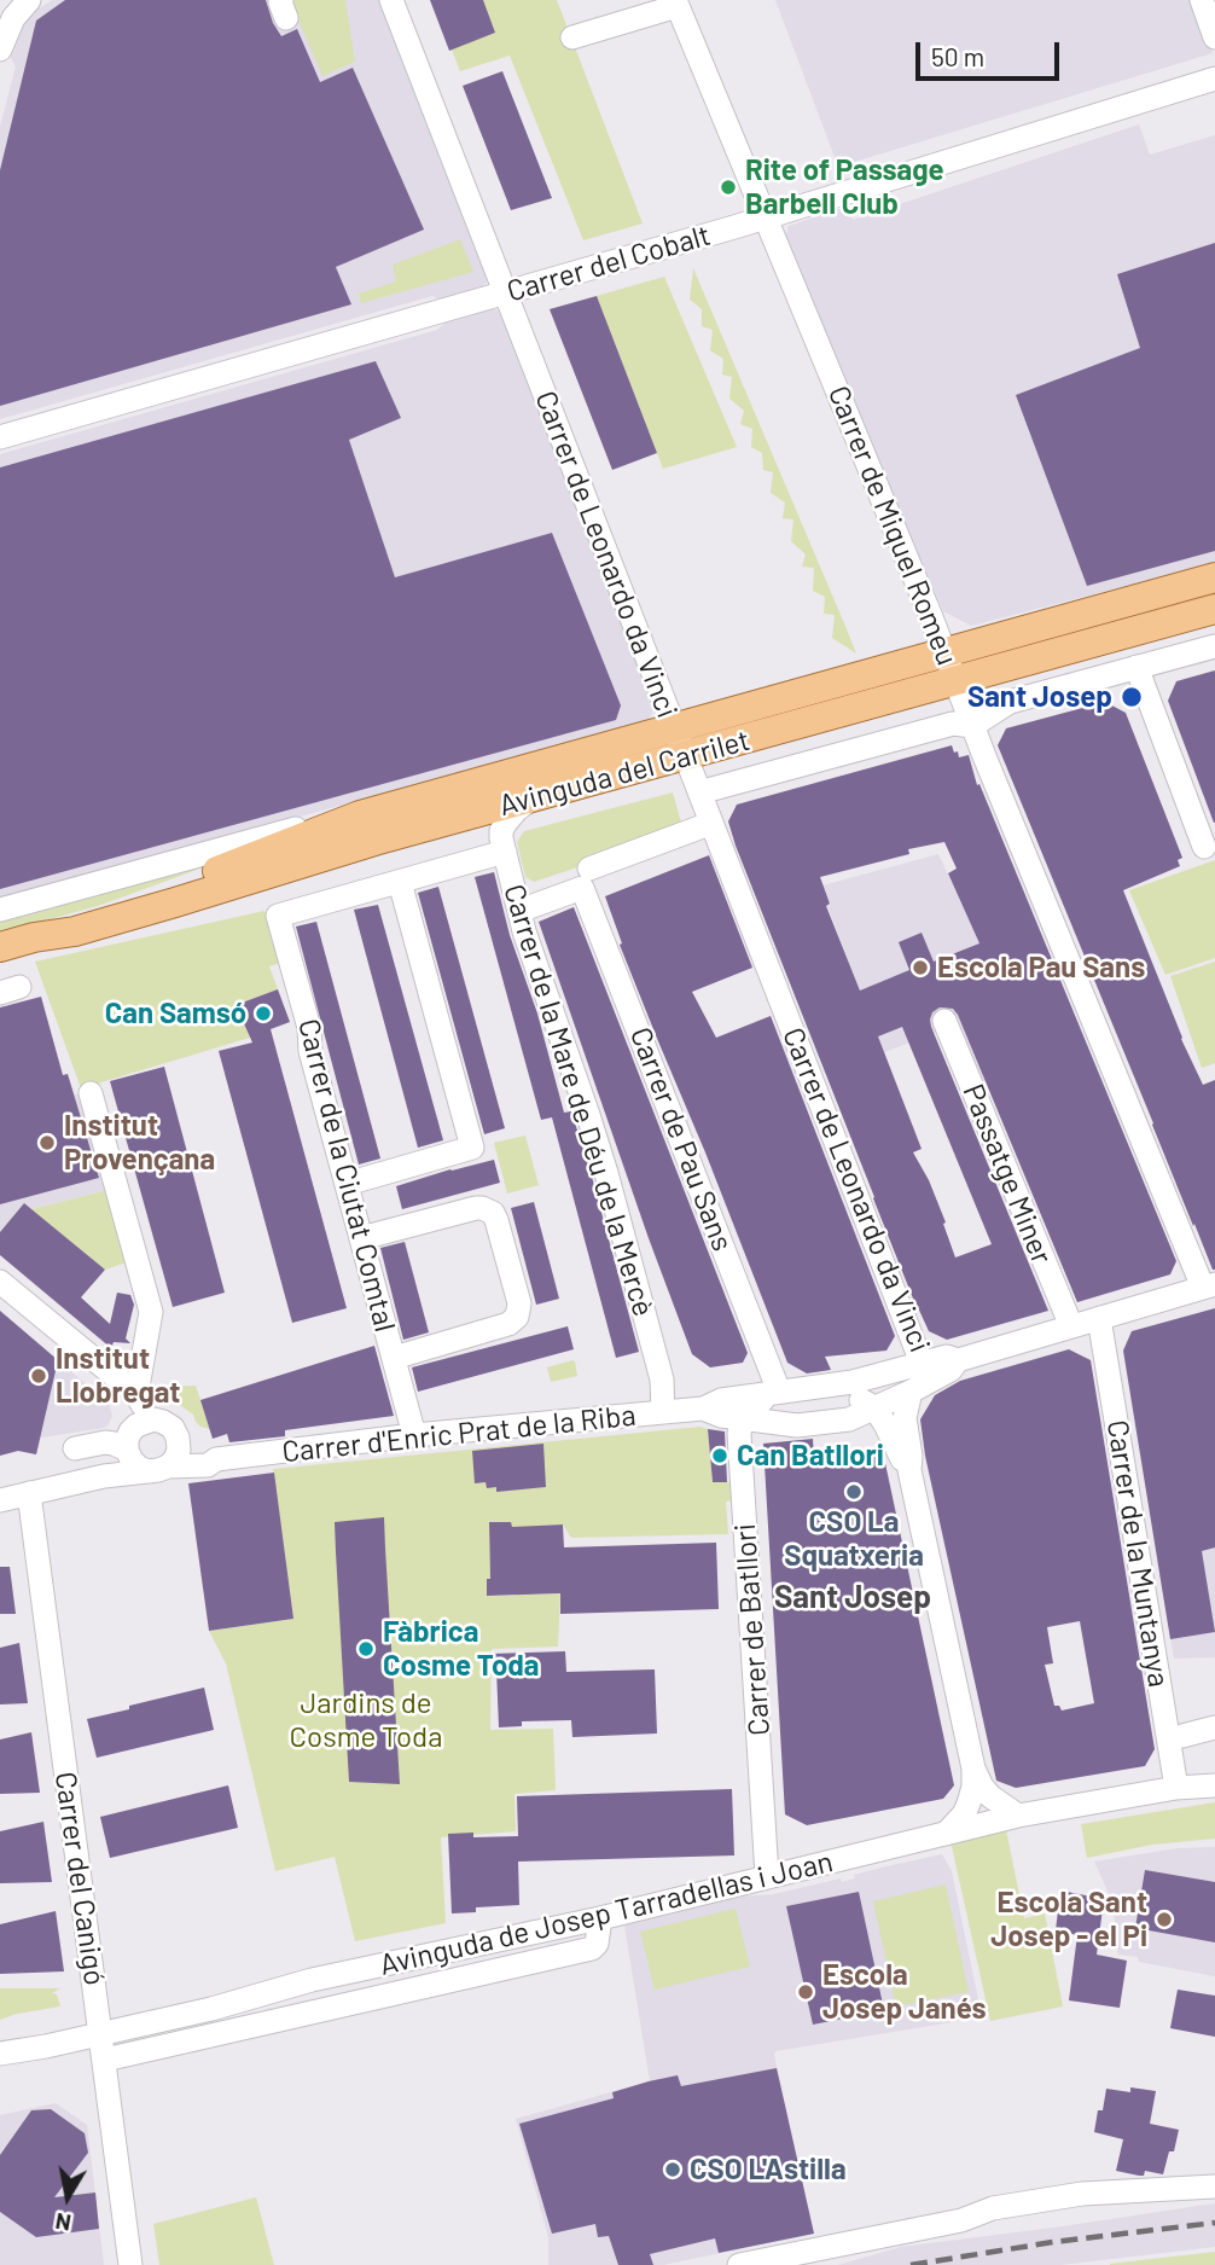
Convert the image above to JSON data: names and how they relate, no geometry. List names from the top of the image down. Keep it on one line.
{"streets":{"main road":["Avinguda del Carrilet"],"street":["Carrer del Cobalt","Carrer de Miquel Romeu","Carrer de Leonardo da Vinci","Carrer de la Mare de Déu de la Mercè","Carrer de Pau Sans","Passatge Miner","Carrer de la Ciutat Comtal","Carrer d'Enric Prat de la Riba","Carrer de la Muntanya","Carrer de Batllori","Carrer del Canigó","Avinguda de Josep Tarradellas i Joan"]},"crossings":[["Carrer del Cobalt","Carrer de Miquel Romeu"],["Carrer del Cobalt","Carrer de Leonardo da Vinci"],["Carrer de Miquel Romeu","Avinguda del Carrilet"],["Carrer de Miquel Romeu","Carrer d'Enric Prat de la Riba"],["Carrer de Leonardo da Vinci","Avinguda del Carrilet"],["Carrer de Leonardo da Vinci","Carrer d'Enric Prat de la Riba"],["Avinguda del Carrilet","Carrer de la Mare de Déu de la Mercè"],["Avinguda del Carrilet","Carrer de la Ciutat Comtal"],["Carrer de la Mare de Déu de la Mercè","Carrer d'Enric Prat de la Riba"],["Carrer de Pau Sans","Carrer d'Enric Prat de la Riba"],["Carrer de Pau Sans","Carrer de Batllori"],["Passatge Miner","Carrer d'Enric Prat de la Riba"],["Carrer de la Ciutat Comtal","Carrer d'Enric Prat de la Riba"],["Carrer d'Enric Prat de la Riba","Carrer de la Muntanya"],["Carrer d'Enric Prat de la Riba","Carrer de Batllori"],["Carrer d'Enric Prat de la Riba","Carrer del Canigó"],["Carrer de la Muntanya","Avinguda de Josep Tarradellas i Joan"],["Carrer de Batllori","Avinguda de Josep Tarradellas i Joan"],["Carrer del Canigó","Avinguda de Josep Tarradellas i Joan"]],"districts":["Sant Josep"],"parks":["Jardins de Cosme Toda"],"places":["Rite of Passage Barbell Club","Sant Josep","Escola Pau Sans","Can Samsó","Institut Provençana","Institut Llobregat","Can Batllori","CSO La Squatxeria","Fàbrica Cosme Toda","Escola Sant Josep - el Pi","Escola Josep Janés","CSO L'Astilla"],"scale_bar":"50 m","north":"bottom"}
